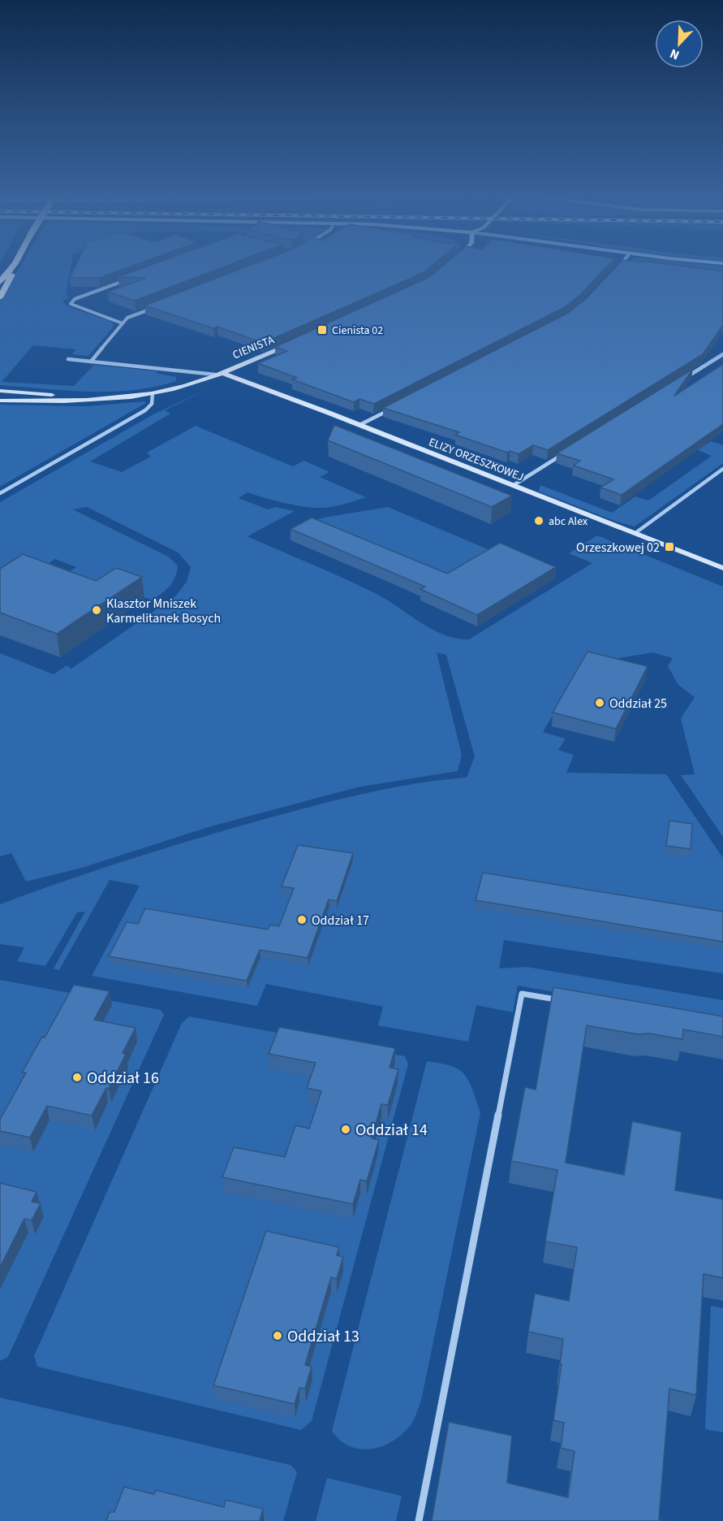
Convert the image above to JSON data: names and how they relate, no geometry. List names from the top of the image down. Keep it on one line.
{"streets":{"street":["CIENISTA","ELIZY ORZESZKOWEJ"]},"crossings":[["CIENISTA","ELIZY ORZESZKOWEJ"]],"places":{"transit":["Cienista 02","Orzeszkowej 02"],"other":["abc Alex","Klasztor Mniszek Karmelitanek Bosych","Oddział 25","Oddział 17","Oddział 16","Oddział 14","Oddział 13"]},"north":"bottom left"}
